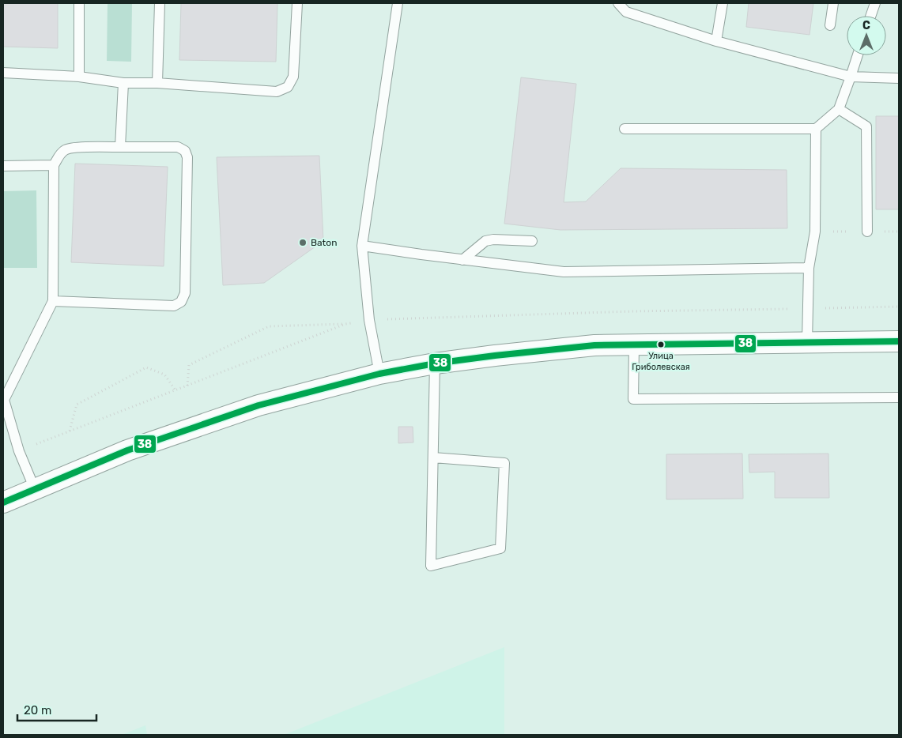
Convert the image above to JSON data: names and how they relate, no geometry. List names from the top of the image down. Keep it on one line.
{"places":["Baton","Улица Гриболевская"],"lines":["transit line 38"],"scale_bar":"20 m","north":"top"}
